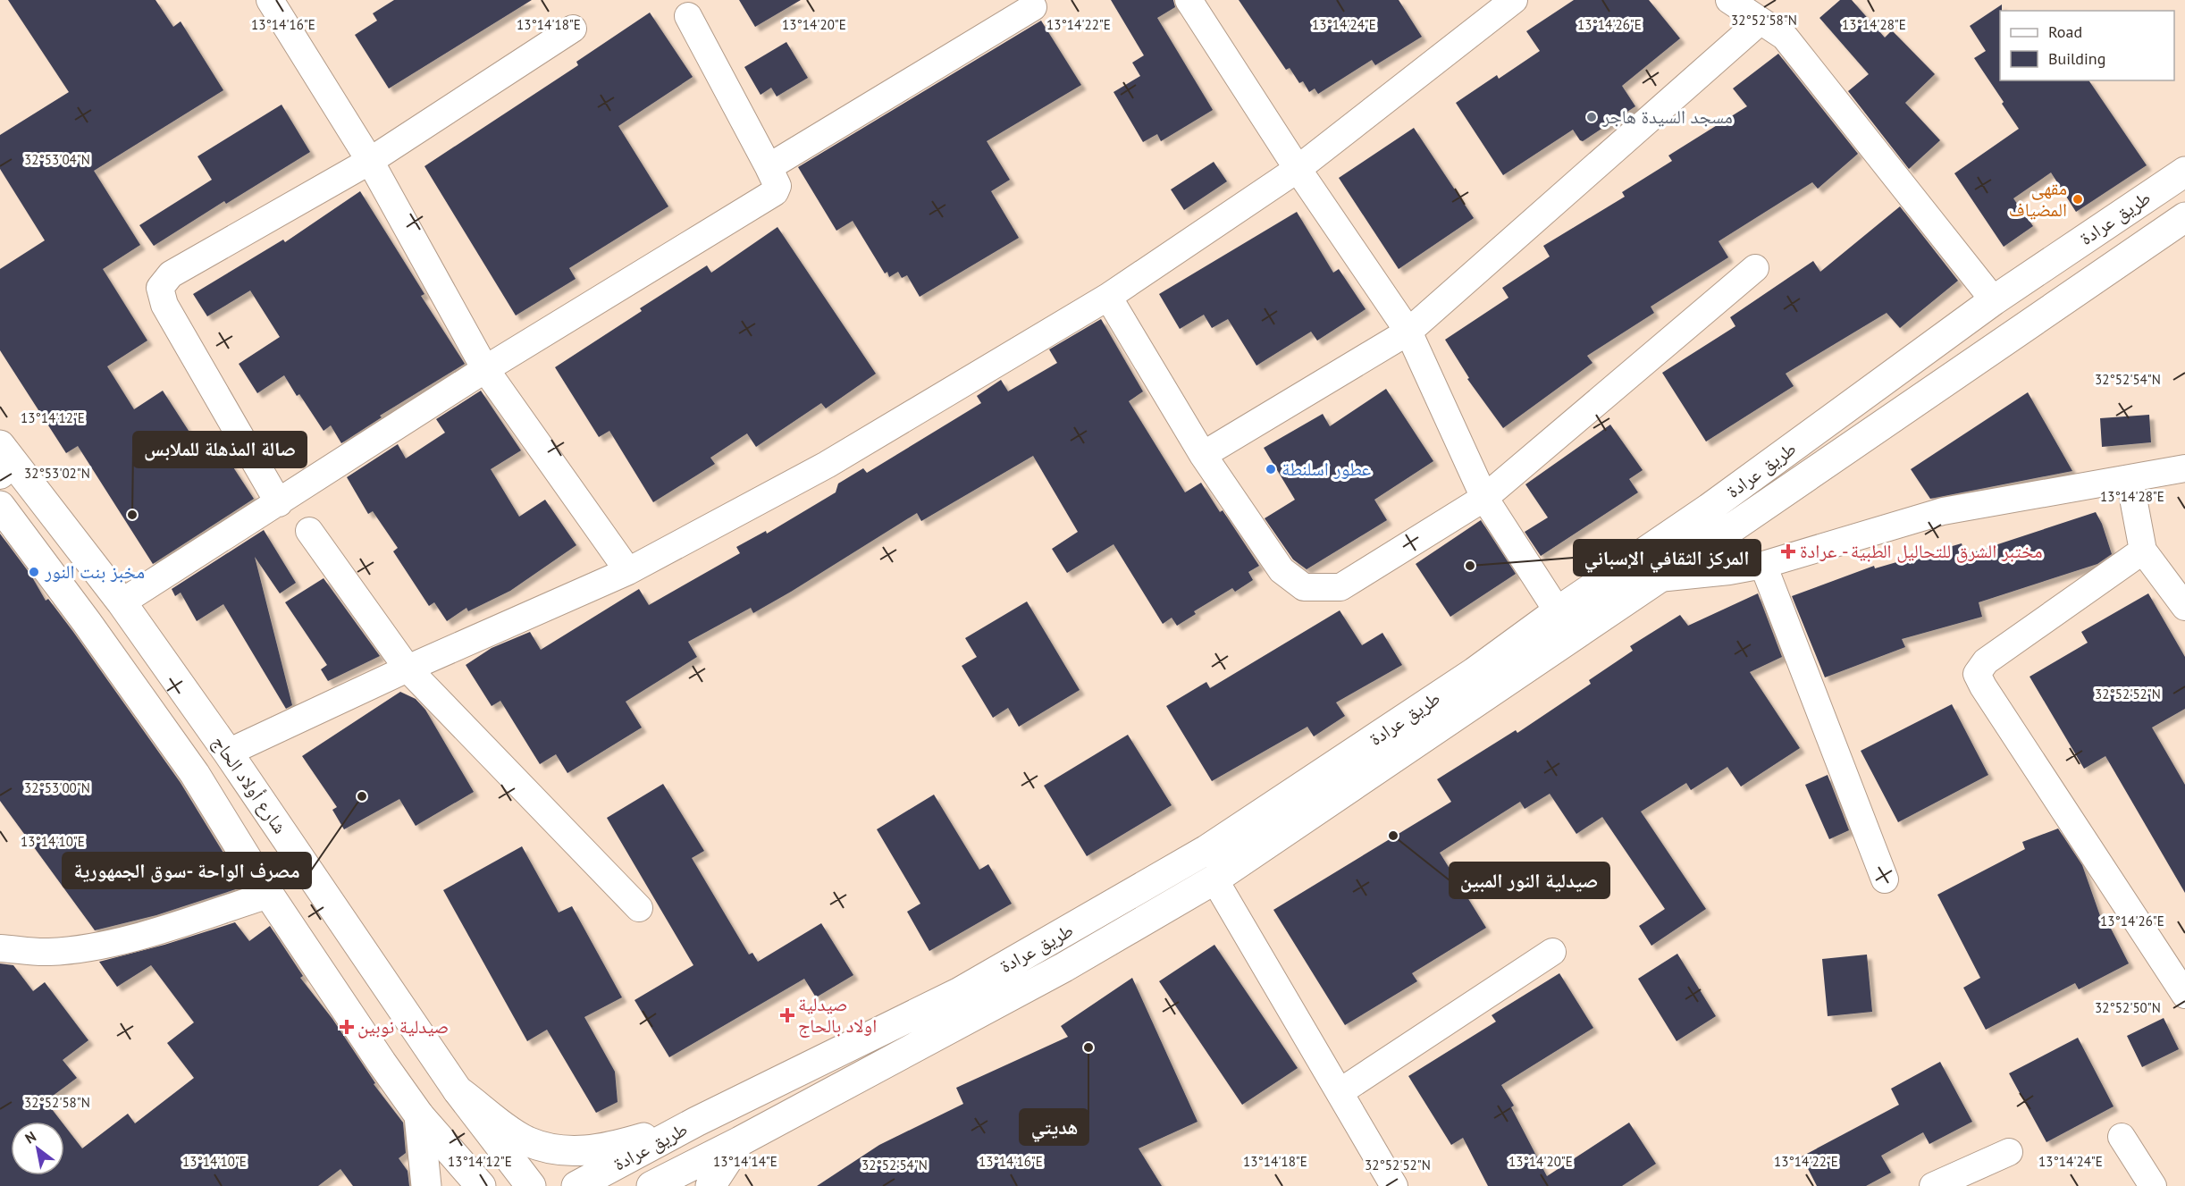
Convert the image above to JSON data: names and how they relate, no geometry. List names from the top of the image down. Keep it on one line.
{"streets":{"main road":["طريق عرادة","شارع أولاد الحاج"]},"places":{"other":["مسجد السيدة هاجر","مقهى المضياف","عطور اسلنطة","صالة المذهلة للملابس","المركز الثقافي الإسباني","مخبز بنت النور","مصرف الواحة -سوق الجمهورية","صيدلية النور المبين","هديتي"],"health":["مختبر الشرق للتحاليل الطبية - عرادة","صيدلية اولاد بالحاج","صيدلية نوبين"]},"legend":["Road","Building"],"north":"top left","coordinates":["32°52'58\"N","13°14'18\"E","13°14'22\"E","13°14'16\"E","13°14'20\"E","13°14'24\"E","13°14'26\"E","13°14'28\"E","32°53'04\"N","32°52'54\"N","13°14'12\"E","32°53'02\"N","32°52'52\"N","32°53'00\"N","13°14'10\"E","32°52'50\"N","13°14'14\"E"]}
